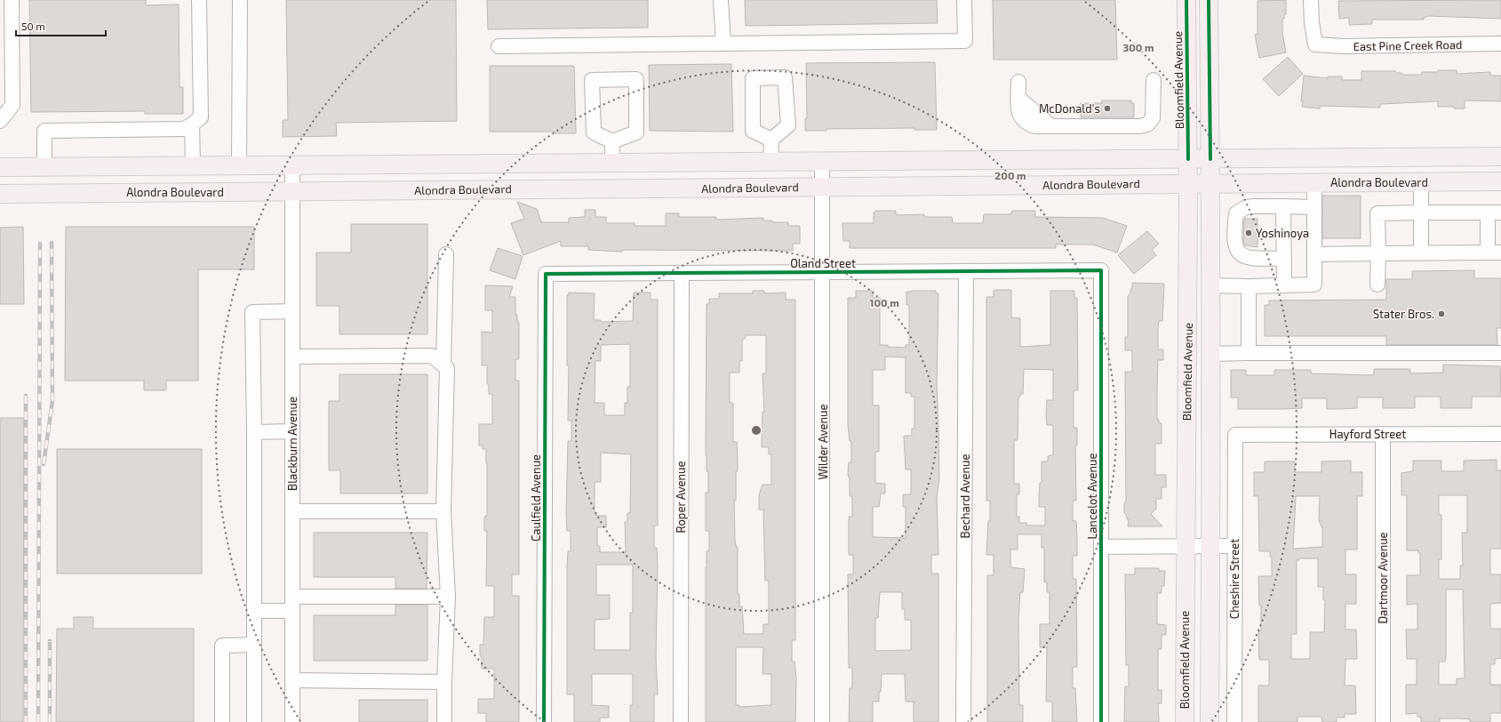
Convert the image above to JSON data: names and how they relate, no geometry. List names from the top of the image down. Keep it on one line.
{"streets":{"main road":["Bloomfield Avenue","Alondra Boulevard"],"street":["East Pine Creek Road","Oland Street","Hayford Street","Wilder Avenue","Blackburn Avenue","Bechard Avenue","Lancelot Avenue","Roper Avenue","Caulfield Avenue","Dartmoor Avenue","Cheshire Street"]},"crossings":[["Bloomfield Avenue","Alondra Boulevard"],["Alondra Boulevard","Wilder Avenue"],["Alondra Boulevard","Blackburn Avenue"],["Oland Street","Wilder Avenue"],["Oland Street","Bechard Avenue"],["Oland Street","Lancelot Avenue"],["Oland Street","Roper Avenue"],["Oland Street","Caulfield Avenue"],["Hayford Street","Dartmoor Avenue"],["Hayford Street","Cheshire Street"]],"places":["McDonald's","Yoshinoya","Stater Bros."],"scale_bar":"50 m","rings":["300 m","200 m","100 m"]}
